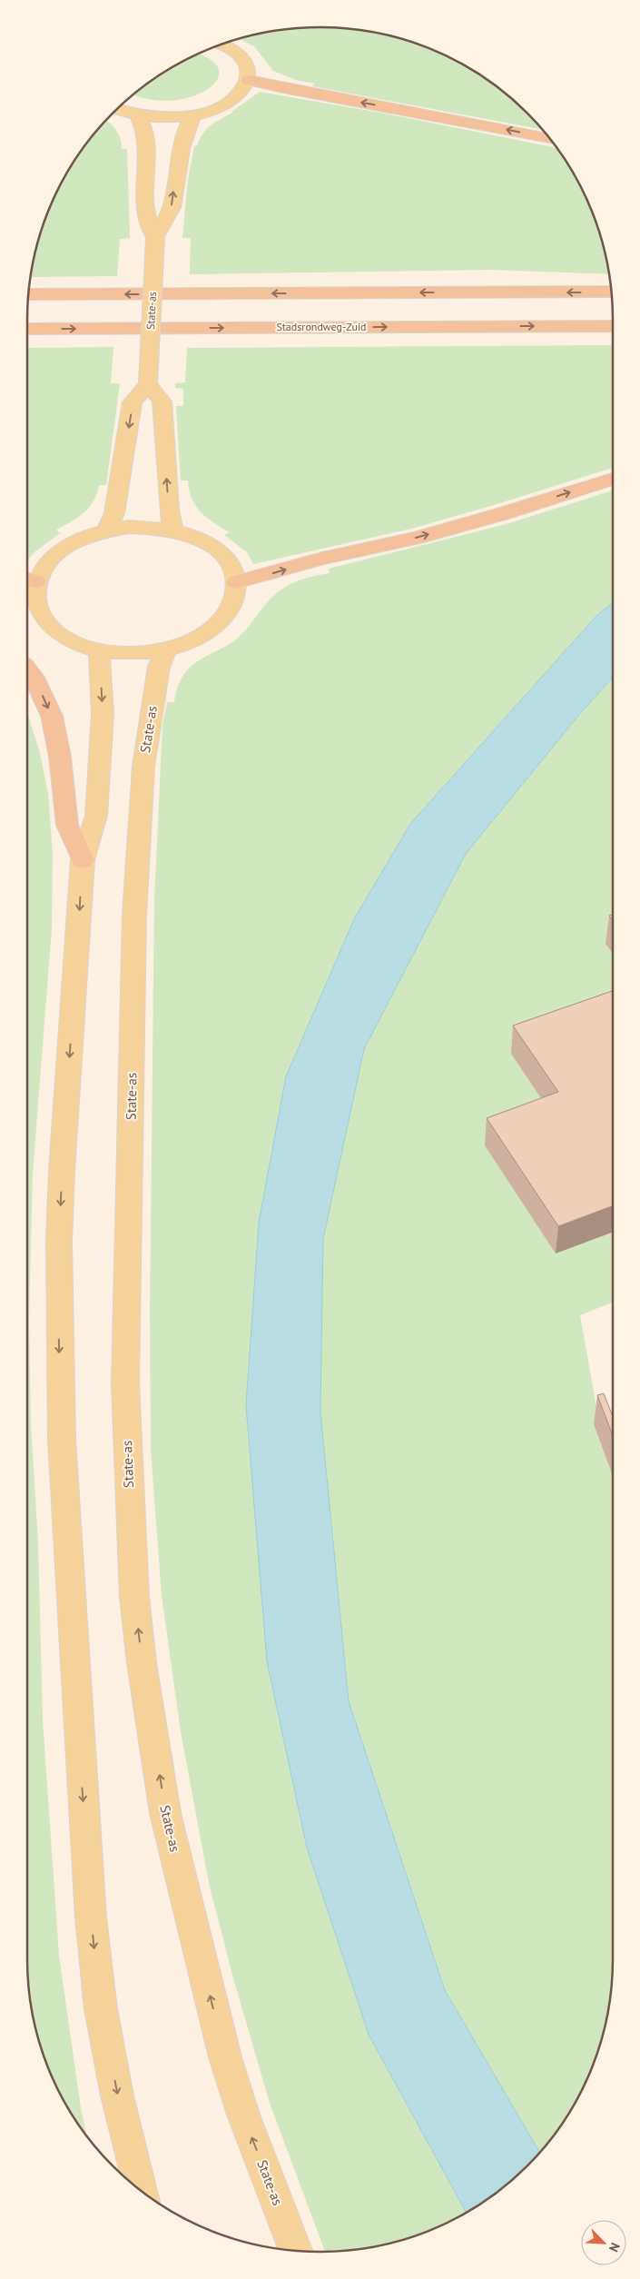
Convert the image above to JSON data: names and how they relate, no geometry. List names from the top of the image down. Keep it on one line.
{"streets":{"highway":["Stadsrondweg-Zuid"],"main road":["State-as"]},"north":"bottom right"}
